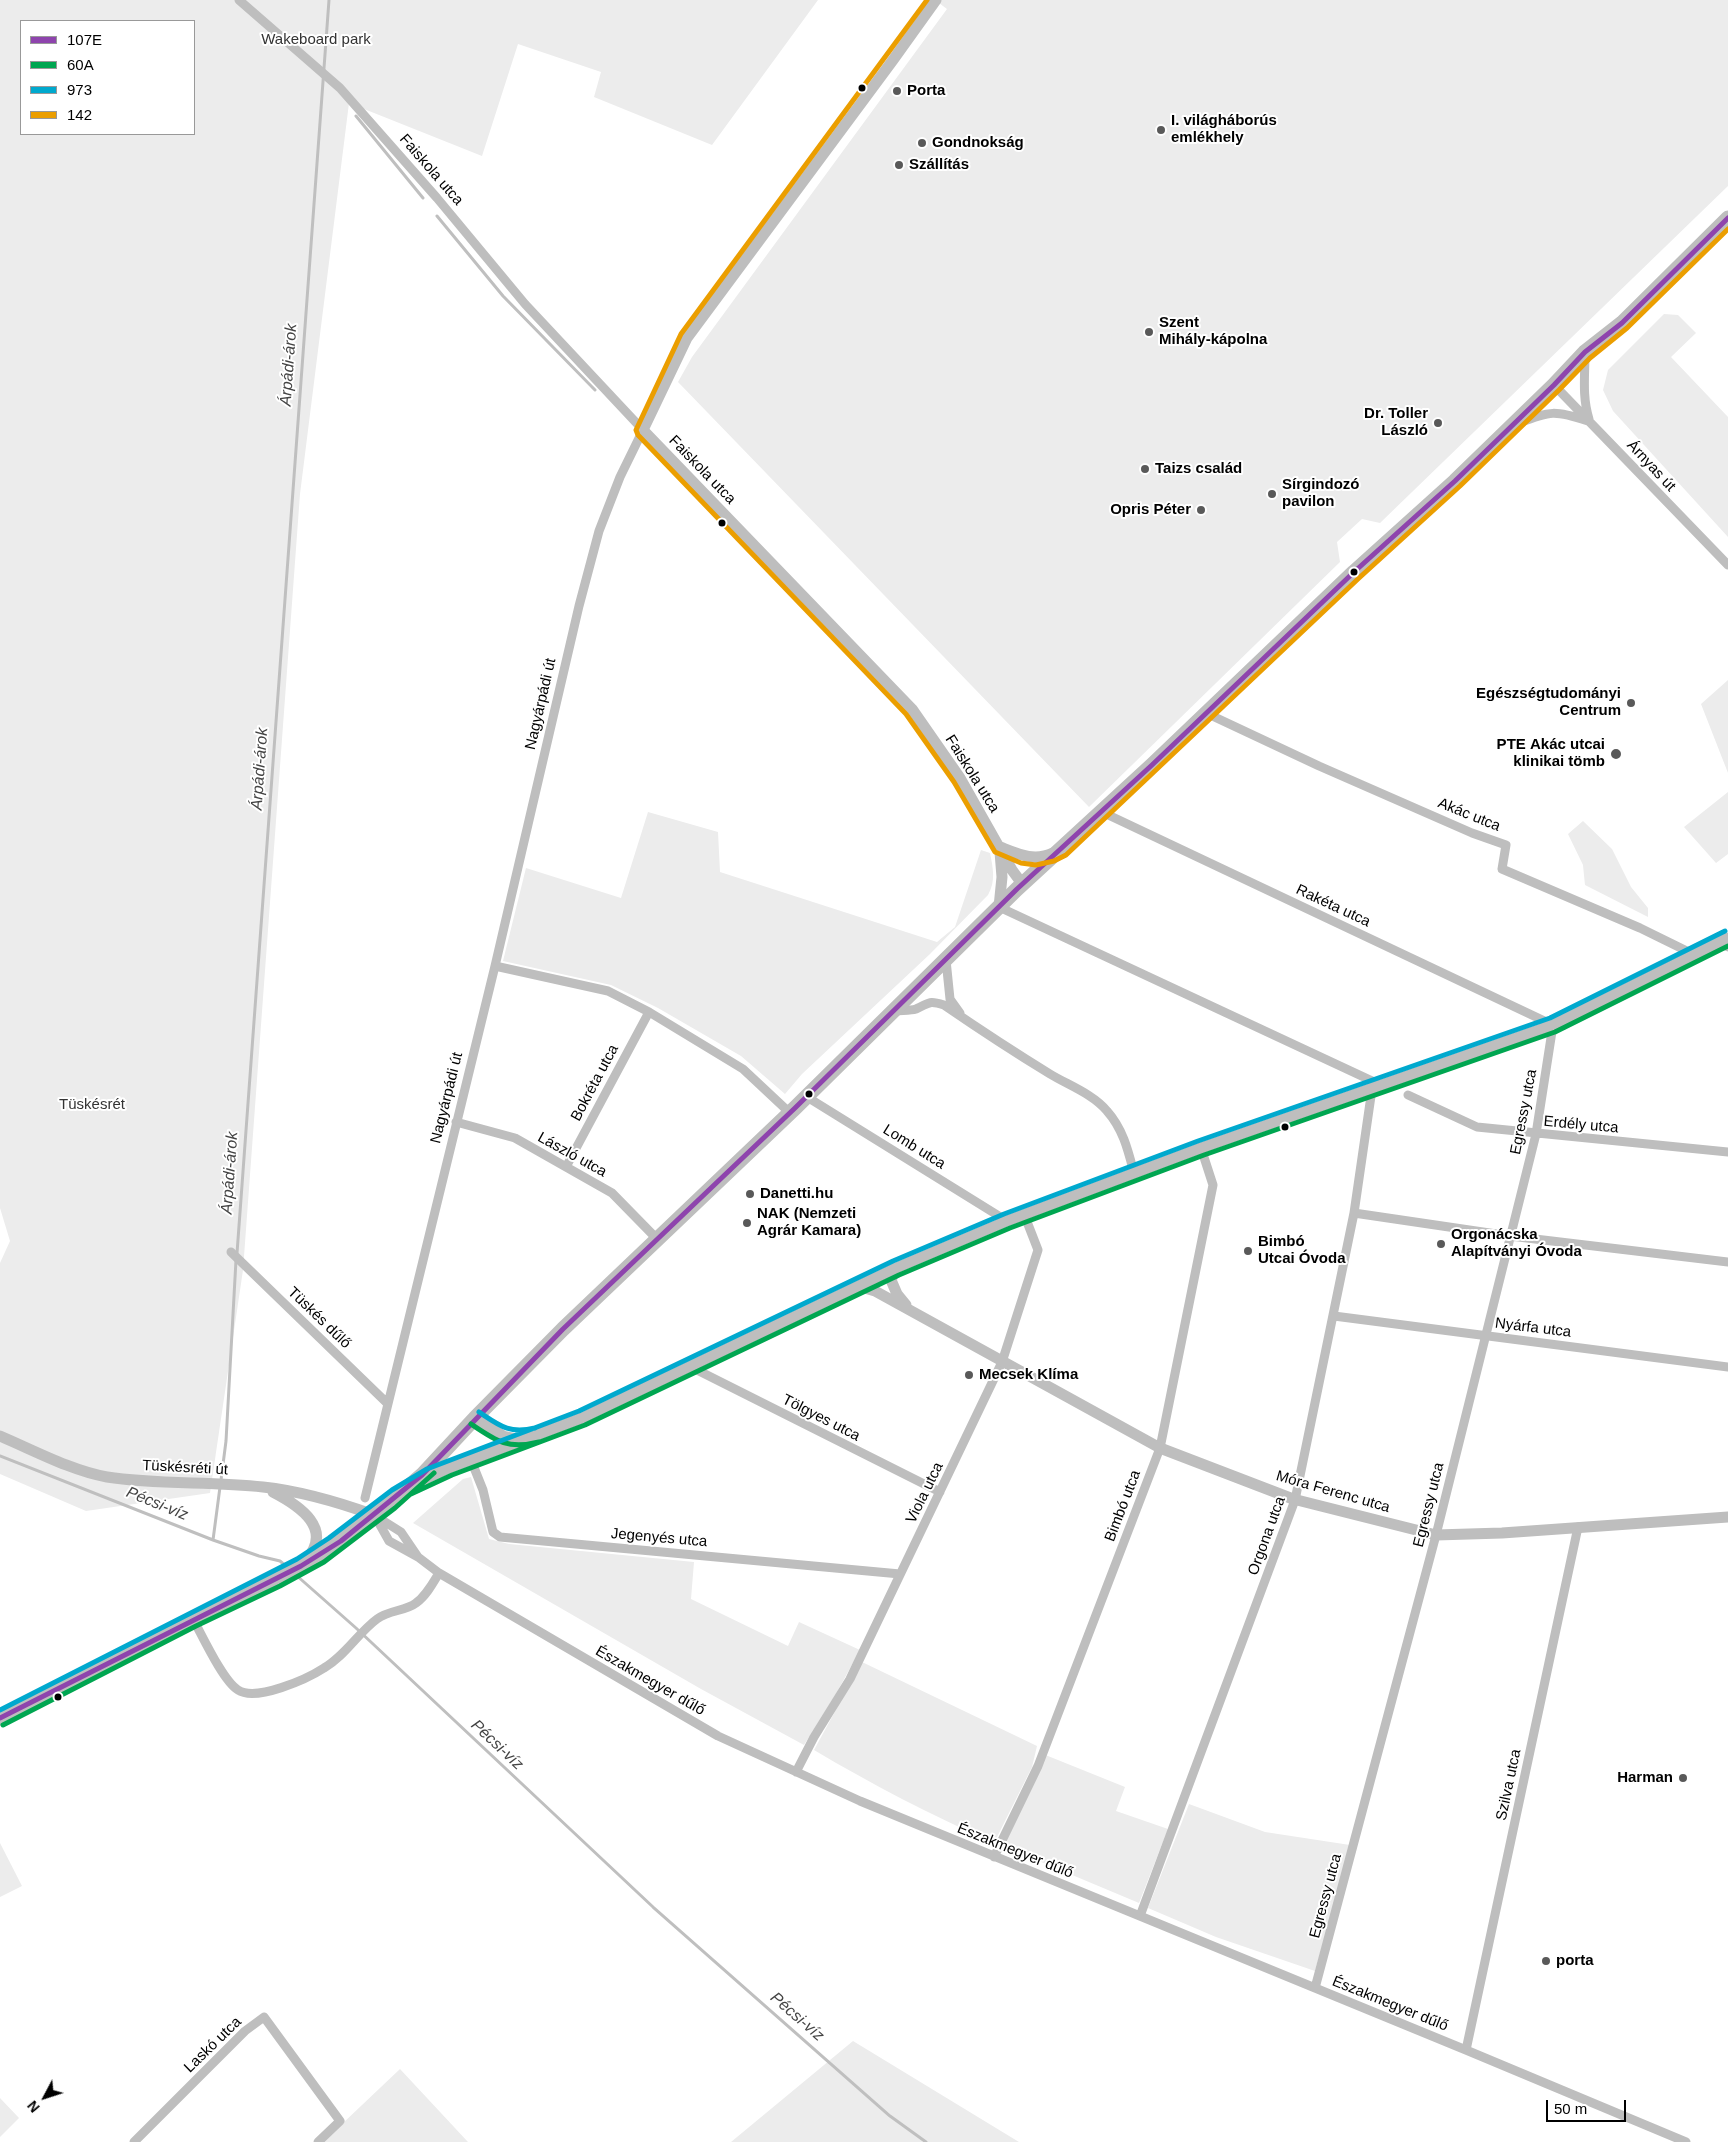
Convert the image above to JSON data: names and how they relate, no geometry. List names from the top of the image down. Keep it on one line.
{"streets":{"street":["Faiskola utca","Árnyas út","Nagyárpádi út","Akác utca","Rakéta utca","Bokréta utca","Egressy utca","Erdély utca","Lomb utca","László utca","Tüskés dűlő","Nyárfa utca","Tölgyes utca","Tüskésréti út","Móra Ferenc utca","Viola utca","Bimbó utca","Orgona utca","Jegenyés utca","Északmegyer dűlő","Szilva utca","Laskó utca"]},"crossings":[["Faiskola utca","Nagyárpádi út"],["Nagyárpádi út","László utca"],["Nagyárpádi út","Tüskés dűlő"],["Rakéta utca","Egressy utca"],["Bokréta utca","László utca"],["Egressy utca","Erdély utca"],["Egressy utca","Nyárfa utca"],["Egressy utca","Móra Ferenc utca"],["Egressy utca","Északmegyer dűlő"],["Nyárfa utca","Orgona utca"],["Tölgyes utca","Viola utca"],["Tüskésréti út","Északmegyer dűlő"],["Móra Ferenc utca","Viola utca"],["Móra Ferenc utca","Bimbó utca"],["Móra Ferenc utca","Orgona utca"],["Móra Ferenc utca","Szilva utca"],["Viola utca","Jegenyés utca"],["Viola utca","Északmegyer dűlő"],["Bimbó utca","Északmegyer dűlő"],["Orgona utca","Északmegyer dűlő"],["Északmegyer dűlő","Szilva utca"]],"water":["Árpádi-árok","Pécsi-víz"],"parks":["Wakeboard park","Tüskésrét"],"places":["Porta","I. világháborús emlékhely","Gondnokság","Szállítás","Szent Mihály-kápolna","Dr. Toller László","Taizs család","Sírgindozó pavilon","Opris Péter","Egészségtudományi Centrum","PTE Akác utcai klinikai tömb","Danetti.hu","NAK (Nemzeti Agrár Kamara)","Orgonácska Alapítványi Óvoda","Bimbó Utcai Óvoda","Mecsek Klíma","Harman","porta"],"lines":["transit line 142","transit line 107E","transit line 973","transit line 60A"],"legend":["107E","60A","973","142"],"scale_bar":"50 m","north":"bottom left"}
